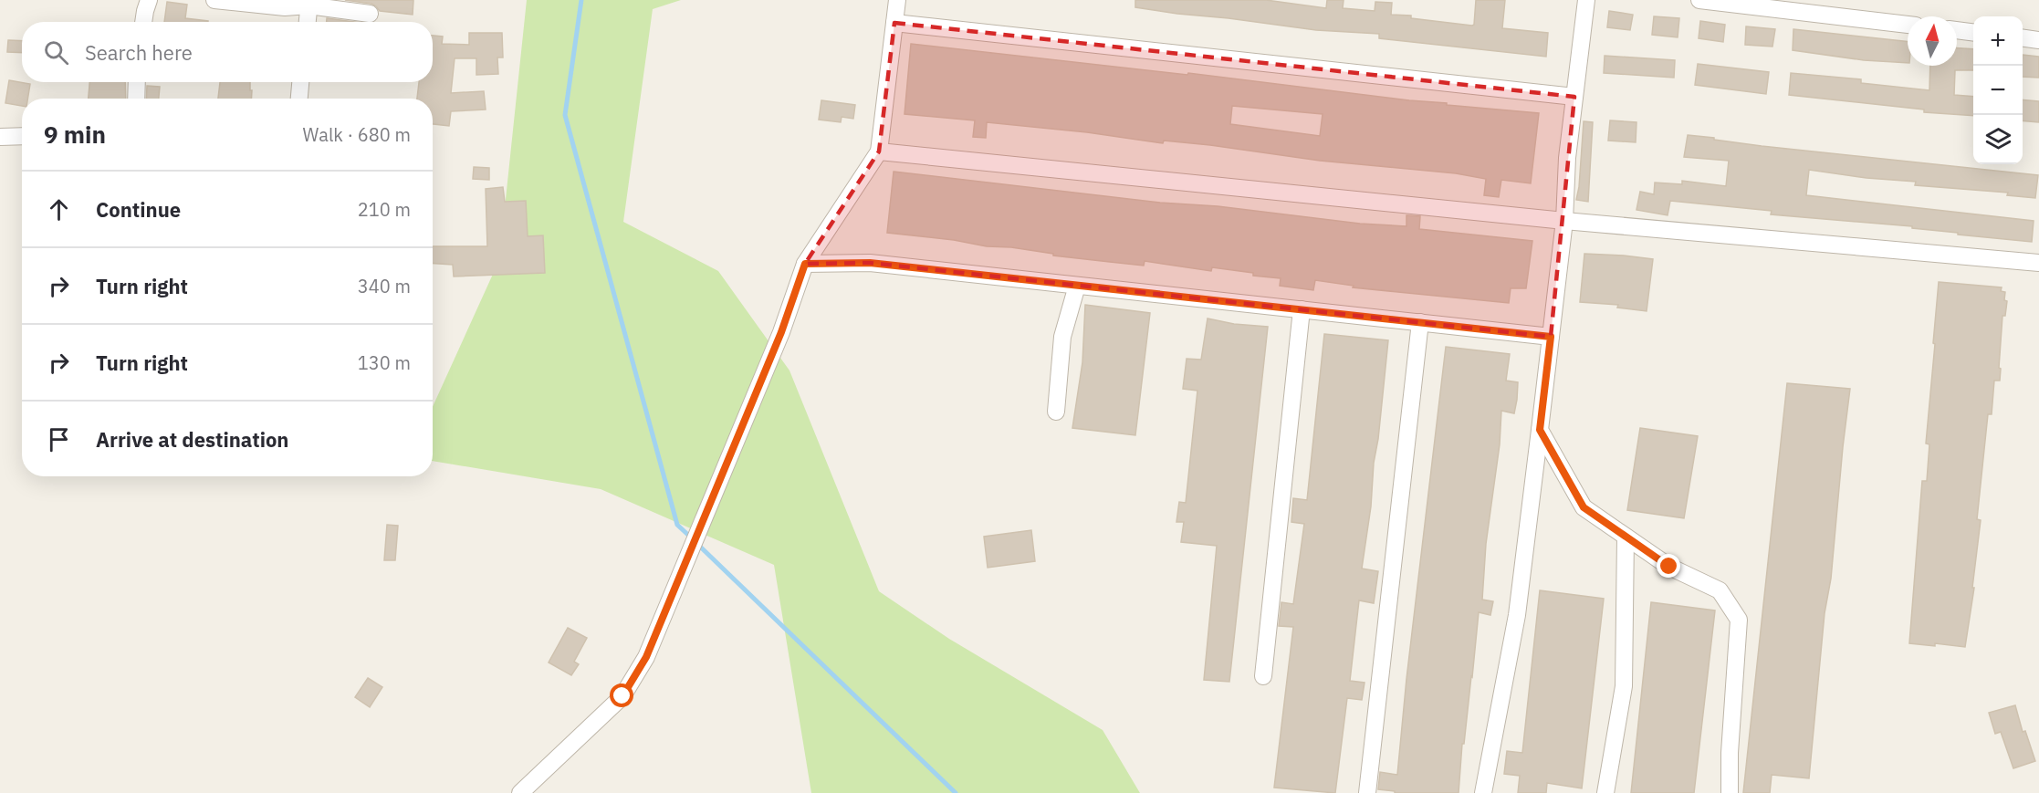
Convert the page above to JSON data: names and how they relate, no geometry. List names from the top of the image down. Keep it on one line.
{"north":"top","page":{"map_buttons":["+","−"],"search":"Search here","heading":["9 min","Walk · 680 m"],"list":[["Continue","210 m"],["Turn right","340 m"],["Turn right","130 m"],"Arrive at destination"]}}
